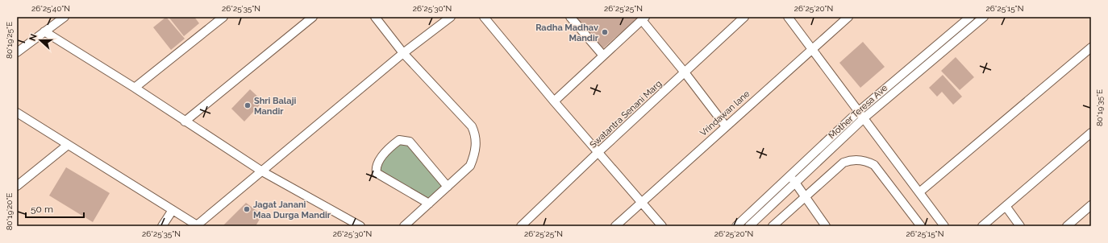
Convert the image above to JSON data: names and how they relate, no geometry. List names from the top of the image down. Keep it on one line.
{"streets":{"street":["Mother Teresa Ave","Vrindawan lane","Swatantra Senani Marg"]},"places":["Radha Madhav Mandir","Shri Balaji Mandir","Jagat Janani Maa Durga Mandir"],"scale_bar":"50 m","north":"left","coordinates":["26°25'40\"N","26°25'35\"N","26°25'30\"N","26°25'25\"N","26°25'20\"N","26°25'15\"N","80°19'25\"E","80°19'35\"E","80°19'20\"E"]}
